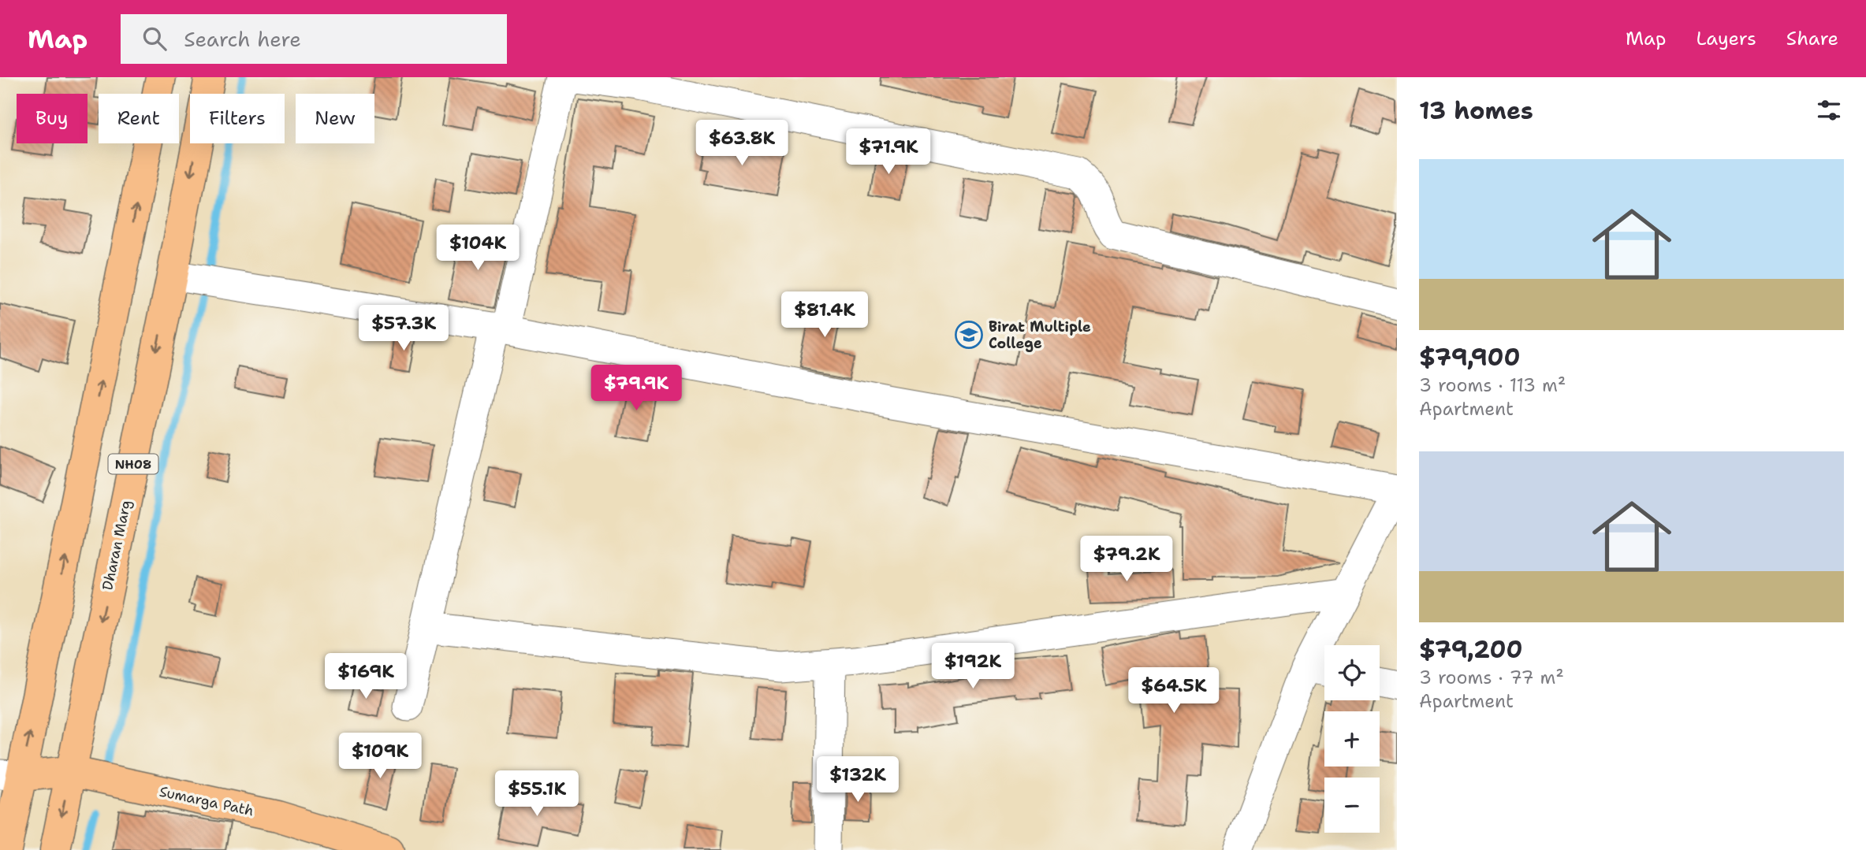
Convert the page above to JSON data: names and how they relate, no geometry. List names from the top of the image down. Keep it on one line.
{"streets":{"main road":["NH08","Dharan Marg","Sumarga Path"]},"crossings":[["Dharan Marg","Sumarga Path"]],"places":{"school or university":["Birat Multiple College"]},"page":{"header":"Map","search":"Search here","nav":["Map","Layers","Share"],"heading":"13 homes","chip":["Buy","Rent","Filters","New"],"price":["$63.8K","$71.9K","$104K","$81.4K","$57.3K","$79.9K","$79.2K","$192K","$169K","$64.5K","$109K","$132K","$55.1K"],"list":[{"name":"$79,900","note":"3 rooms · 113 m² · Apartment"},{"name":"$79,200","note":"3 rooms · 77 m² · Apartment"}],"map_buttons":["+","−"]}}
